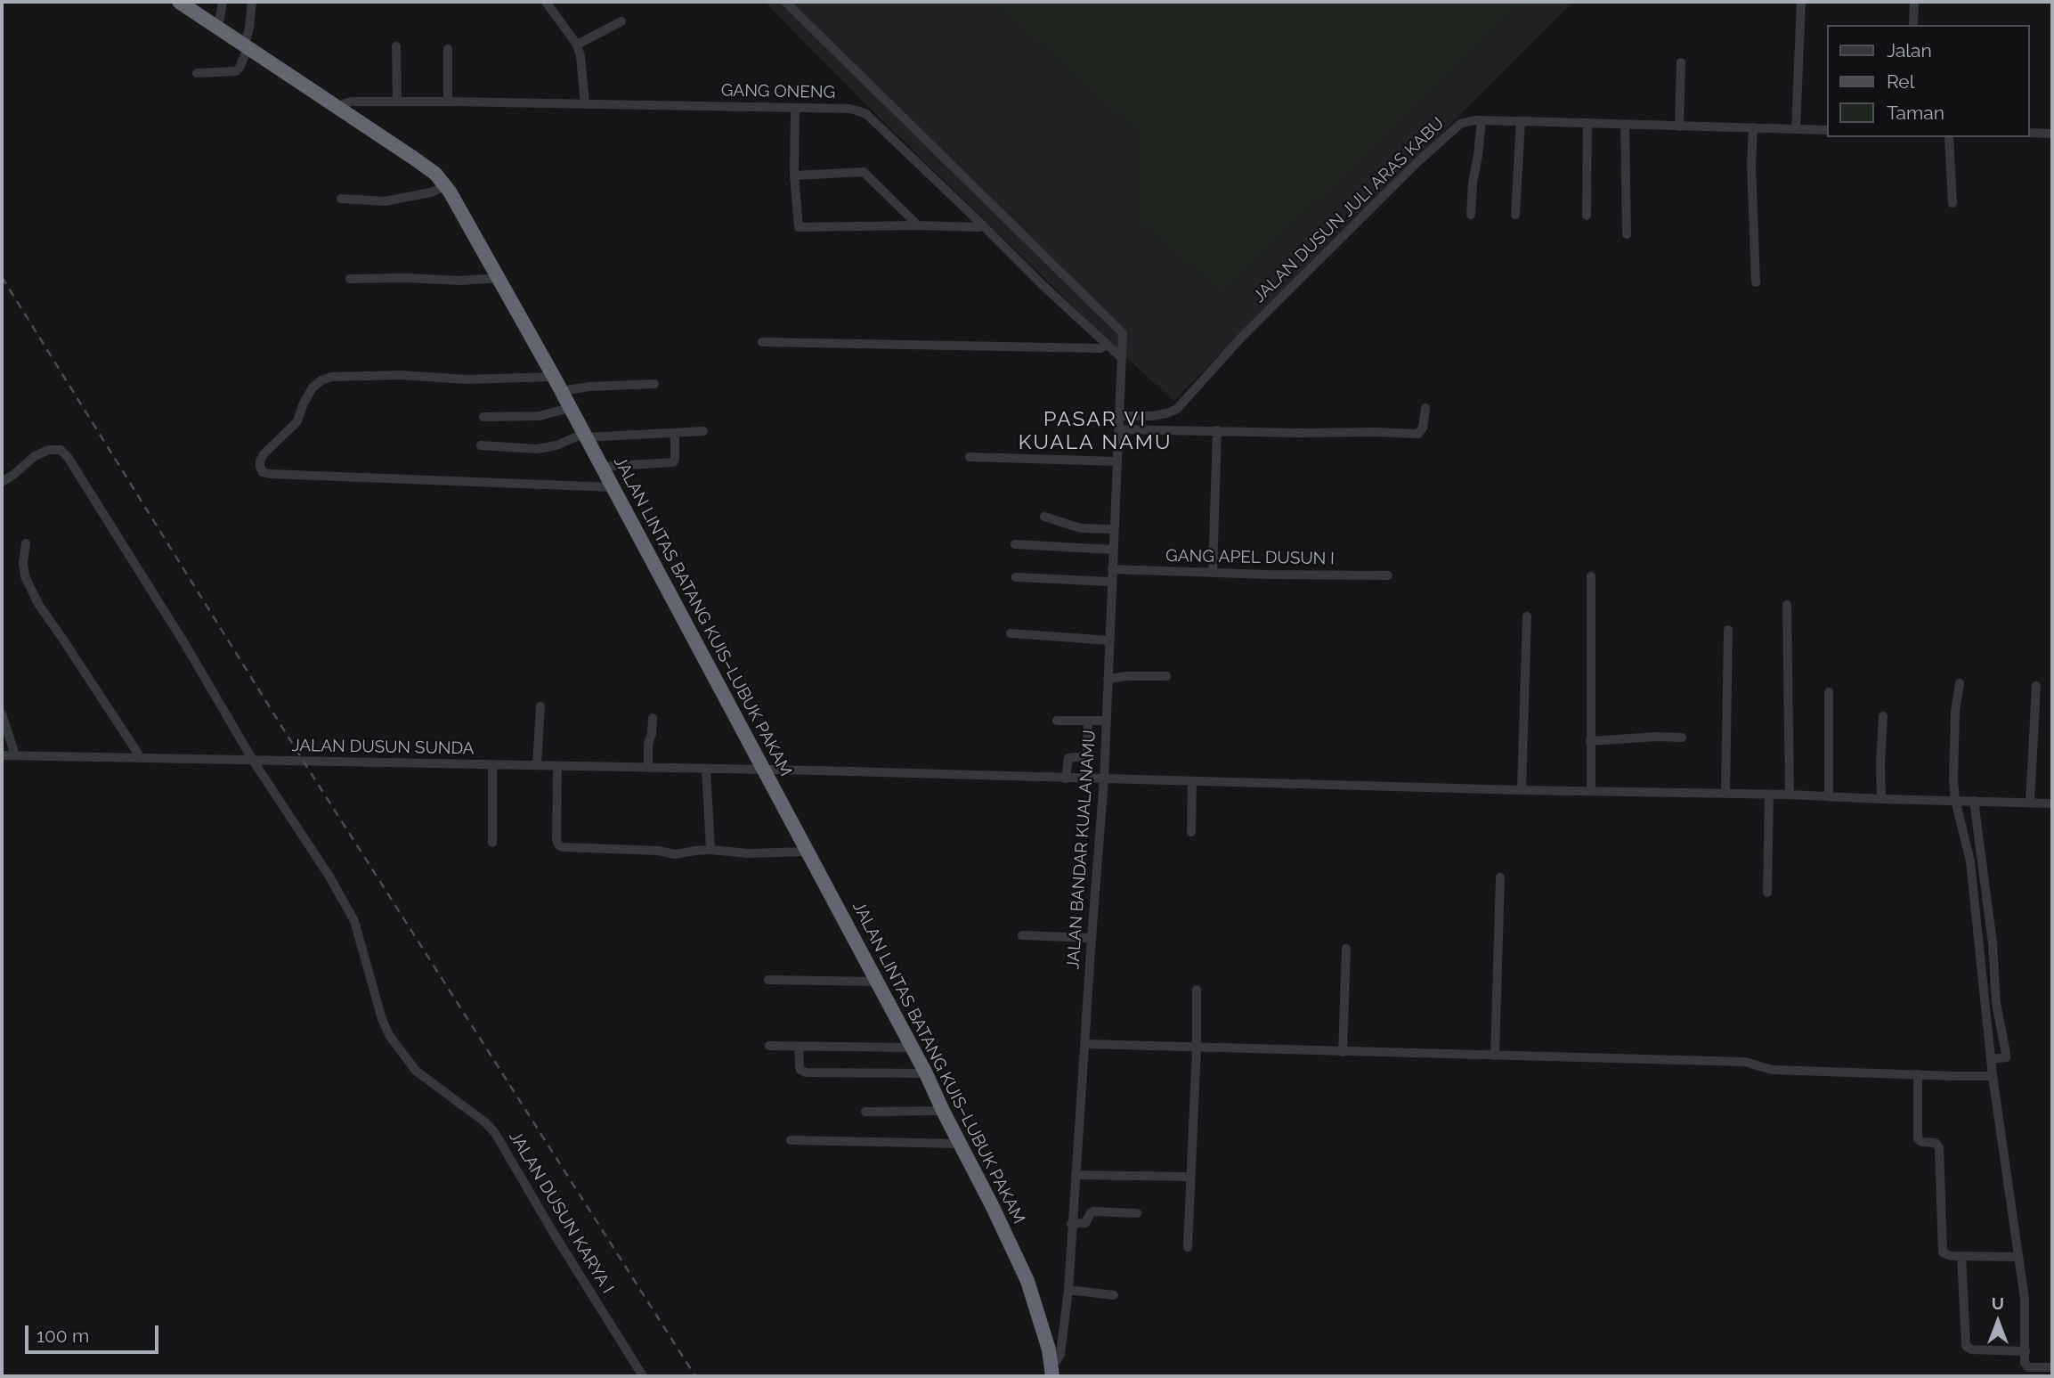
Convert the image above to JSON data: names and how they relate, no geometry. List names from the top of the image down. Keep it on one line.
{"streets":{"highway":["JALAN LINTAS BATANG KUIS–LUBUK PAKAM"],"street":["GANG ONENG","JALAN DUSUN JULI ARAS KABU","GANG APEL DUSUN I","JALAN DUSUN SUNDA","JALAN BANDAR KUALANAMU","JALAN DUSUN KARYA I"]},"crossings":[["GANG ONENG","JALAN LINTAS BATANG KUIS–LUBUK PAKAM"],["GANG ONENG","JALAN BANDAR KUALANAMU"],["JALAN DUSUN JULI ARAS KABU","JALAN BANDAR KUALANAMU"],["GANG APEL DUSUN I","JALAN BANDAR KUALANAMU"],["JALAN LINTAS BATANG KUIS–LUBUK PAKAM","JALAN DUSUN SUNDA"],["JALAN LINTAS BATANG KUIS–LUBUK PAKAM","JALAN BANDAR KUALANAMU"],["JALAN DUSUN SUNDA","JALAN BANDAR KUALANAMU"],["JALAN DUSUN SUNDA","JALAN DUSUN KARYA I"]],"districts":["PASAR VI KUALA NAMU"],"legend":["Jalan","Rel","Taman"],"scale_bar":"100 m","north":"top"}
